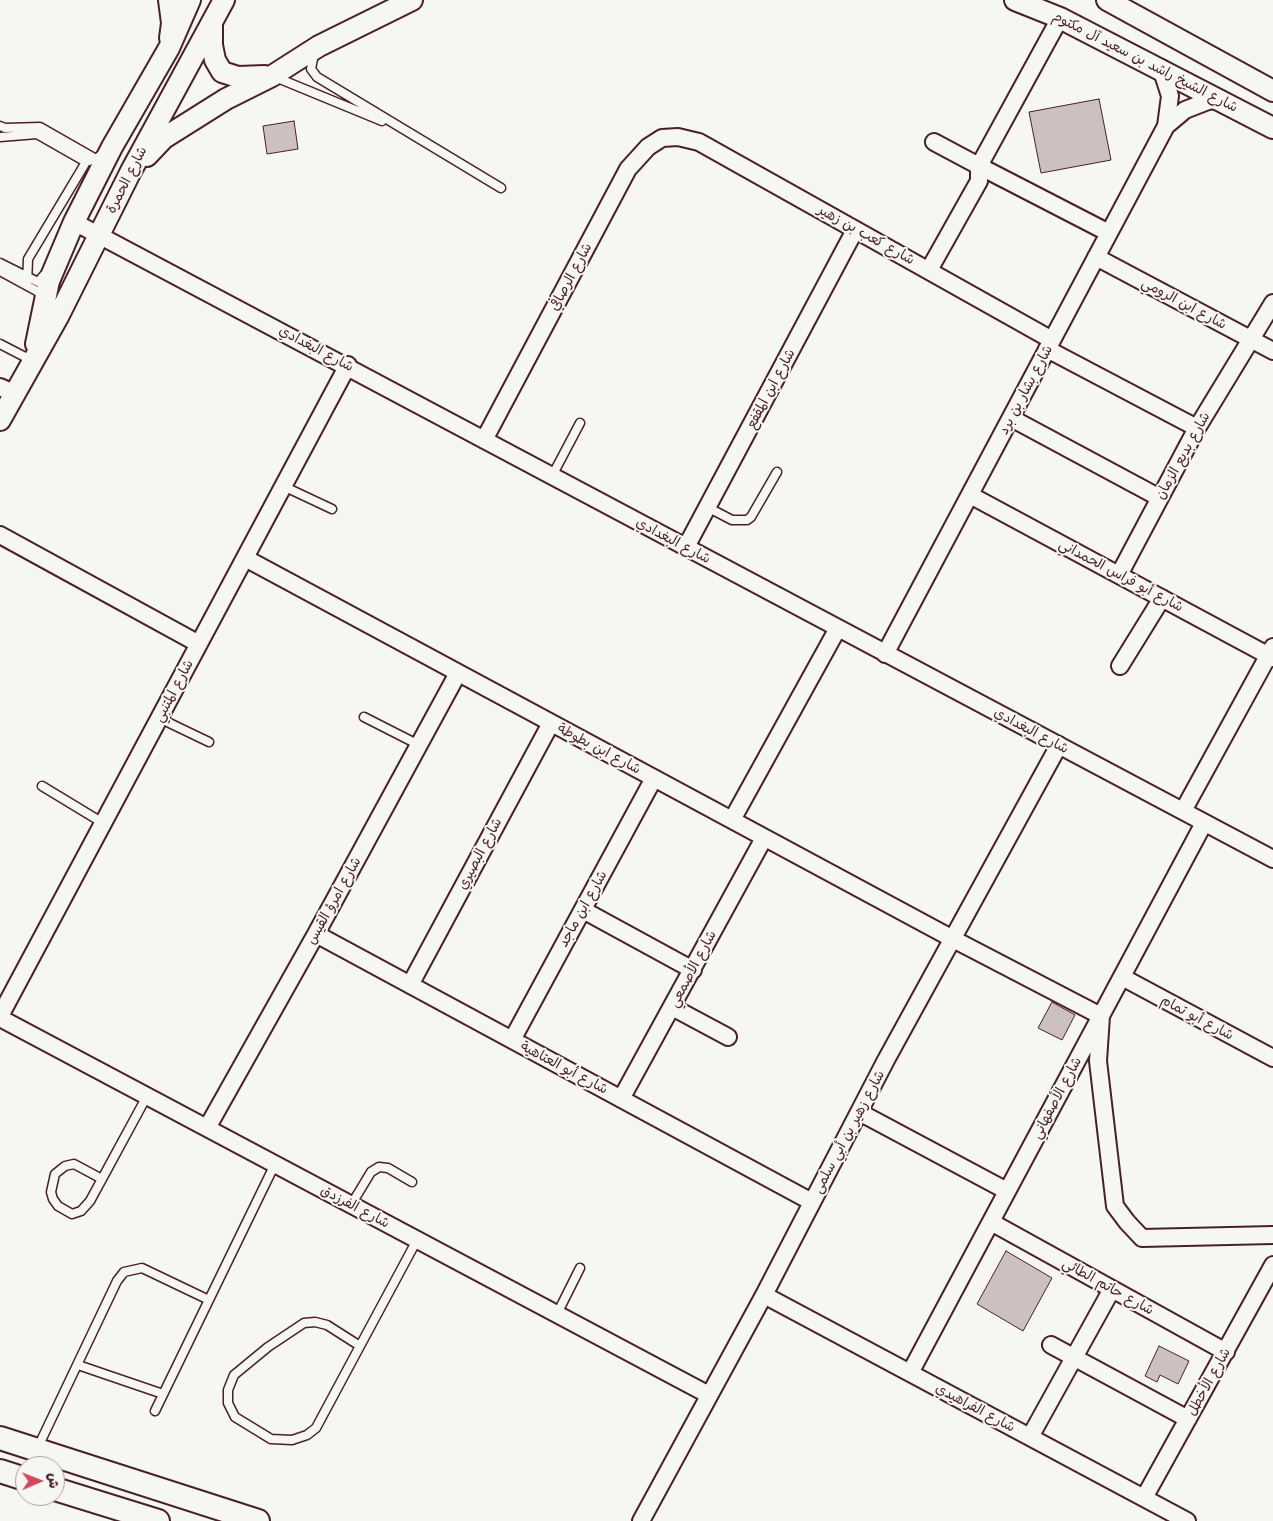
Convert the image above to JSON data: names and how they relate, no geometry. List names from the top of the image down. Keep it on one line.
{"streets":{"street":["شارع الشيخ راشد بن سعيد آل مكتوم","شارع الحمرة","شارع كعب بن زهير","شارع الرصافي","شارع ابن الرومي","شارع البغدادي","شارع ابن المقفع","شارع بشار بن برد","شارع بديع الزمان","شارع أبو فراس الحمداني","شارع المتنبي","شارع ابن بطوطة","شارع البصيري","شارع امرؤ القيس","شارع ابن ماجد","شارع الأصمعي","شارع أبو تمام","شارع أبو العتاهية","شارع الأصفهاني","شارع زهير بن أبي سلمى","شارع الفرزدق","شارع حاتم الطائي","شارع الأخطل","شارع الفراهيدي"]},"crossings":[["شارع الشيخ راشد بن سعيد آل مكتوم","شارع بشار بن برد"],["شارع الحمرة","شارع البغدادي"],["شارع كعب بن زهير","شارع الرصافي"],["شارع كعب بن زهير","شارع ابن المقفع"],["شارع كعب بن زهير","شارع بشار بن برد"],["شارع كعب بن زهير","شارع بديع الزمان"],["شارع الرصافي","شارع البغدادي"],["شارع ابن الرومي","شارع بشار بن برد"],["شارع ابن الرومي","شارع بديع الزمان"],["شارع البغدادي","شارع ابن المقفع"],["شارع البغدادي","شارع بشار بن برد"],["شارع البغدادي","شارع المتنبي"],["شارع البغدادي","شارع الأصفهاني"],["شارع البغدادي","شارع زهير بن أبي سلمى"],["شارع بشار بن برد","شارع أبو فراس الحمداني"],["شارع بديع الزمان","شارع أبو فراس الحمداني"],["شارع المتنبي","شارع ابن بطوطة"],["شارع المتنبي","شارع الفرزدق"],["شارع ابن بطوطة","شارع البصيري"],["شارع ابن بطوطة","شارع امرؤ القيس"],["شارع ابن بطوطة","شارع ابن ماجد"],["شارع ابن بطوطة","شارع الأصمعي"],["شارع ابن بطوطة","شارع الأصفهاني"],["شارع ابن بطوطة","شارع زهير بن أبي سلمى"],["شارع البصيري","شارع أبو العتاهية"],["شارع امرؤ القيس","شارع أبو العتاهية"],["شارع امرؤ القيس","شارع الفرزدق"],["شارع ابن ماجد","شارع أبو العتاهية"],["شارع الأصمعي","شارع أبو العتاهية"],["شارع أبو تمام","شارع الأصفهاني"],["شارع أبو العتاهية","شارع زهير بن أبي سلمى"],["شارع الأصفهاني","شارع حاتم الطائي"],["شارع الأصفهاني","شارع الفراهيدي"],["شارع زهير بن أبي سلمى","شارع الفرزدق"],["شارع زهير بن أبي سلمى","شارع الفراهيدي"],["شارع حاتم الطائي","شارع الأخطل"],["شارع الأخطل","شارع الفراهيدي"]],"north":"right"}
